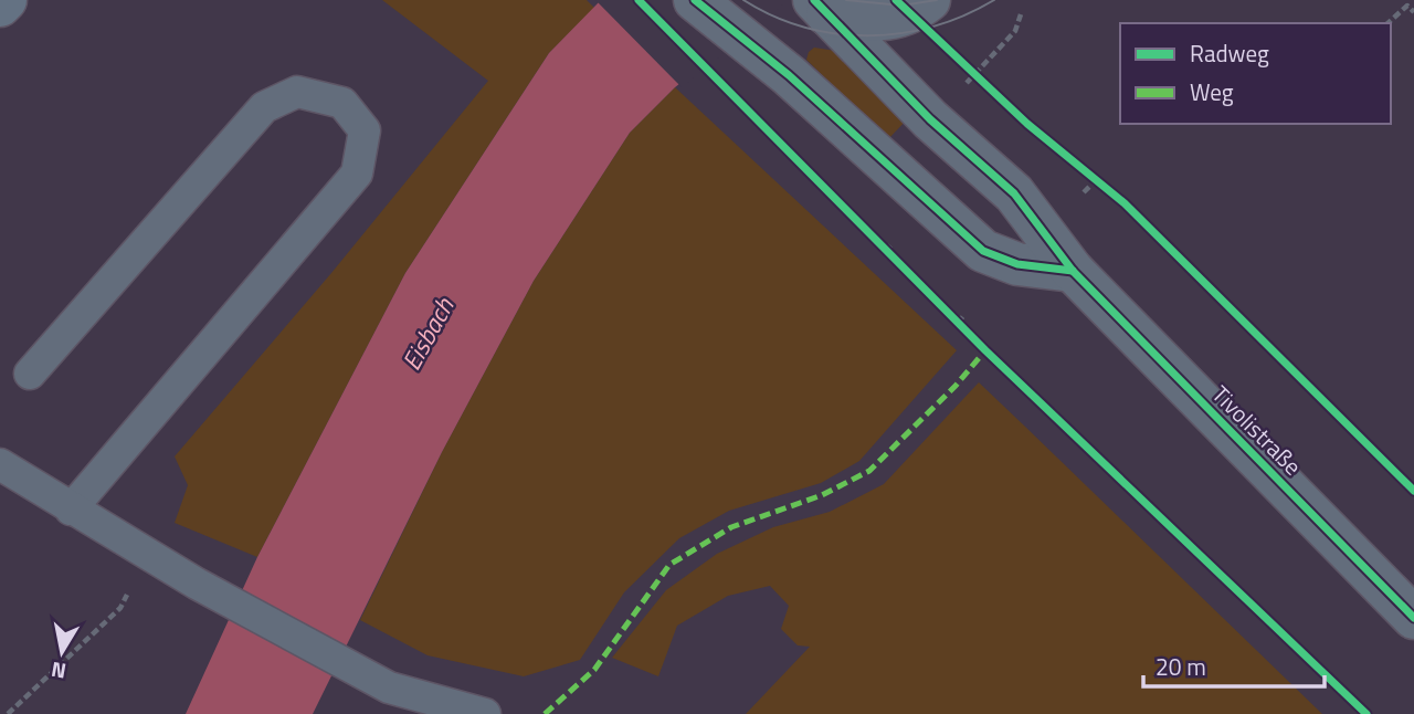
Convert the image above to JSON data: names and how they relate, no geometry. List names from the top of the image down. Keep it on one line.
{"streets":{"street":["Tivolistraße"]},"water":["Eisbach"],"legend":["Radweg","Weg"],"scale_bar":"20 m","north":"bottom"}
